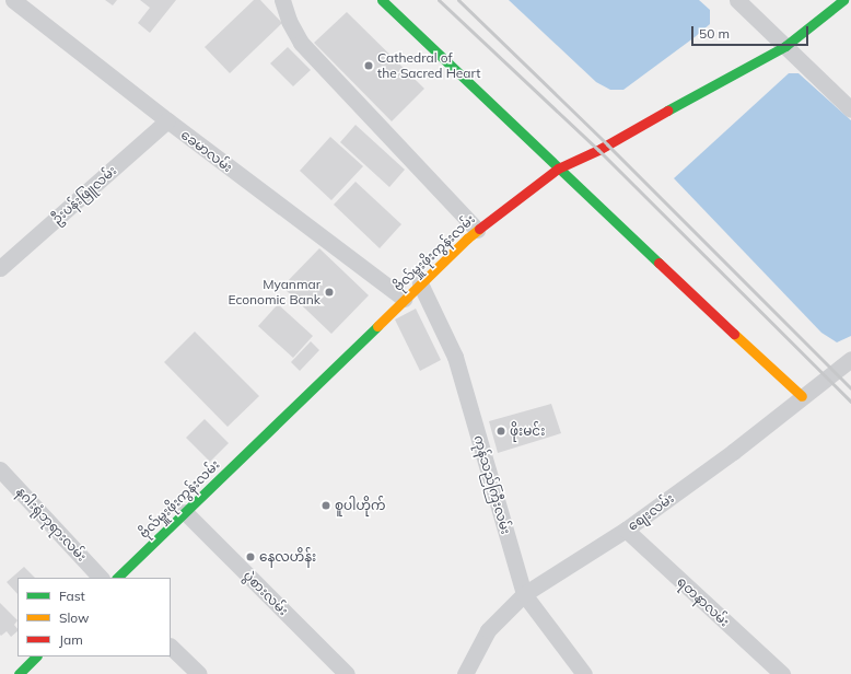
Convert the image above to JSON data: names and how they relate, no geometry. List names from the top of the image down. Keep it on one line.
{"streets":{"street":["ခေမာလမ်း","ဦးပန်းဖြူလမ်း","ဗိုလ်မှူးဖိုးကွန်းလမ်း","ကုန်သည်ကြီးလမ်း","စျေးလမ်း","နဂါးရုံဘုရားလမ်း","ပွဲစားလမ်း","ရတနာလမ်း"]},"crossings":[["ခေမာလမ်း","ဦးပန်းဖြူလမ်း"],["ခေမာလမ်း","ဗိုလ်မှူးဖိုးကွန်းလမ်း"],["ဗိုလ်မှူးဖိုးကွန်းလမ်း","ကုန်သည်ကြီးလမ်း"],["ဗိုလ်မှူးဖိုးကွန်းလမ်း","ပွဲစားလမ်း"],["ကုန်သည်ကြီးလမ်း","စျေးလမ်း"],["စျေးလမ်း","ရတနာလမ်း"]],"places":["Cathedral of the Sacred Heart","Myanmar Economic Bank","ဖိုးမင်း","စူပါဟိုက်","နေလဟိန်း"],"legend":["Fast","Slow","Jam"],"scale_bar":"50 m"}
